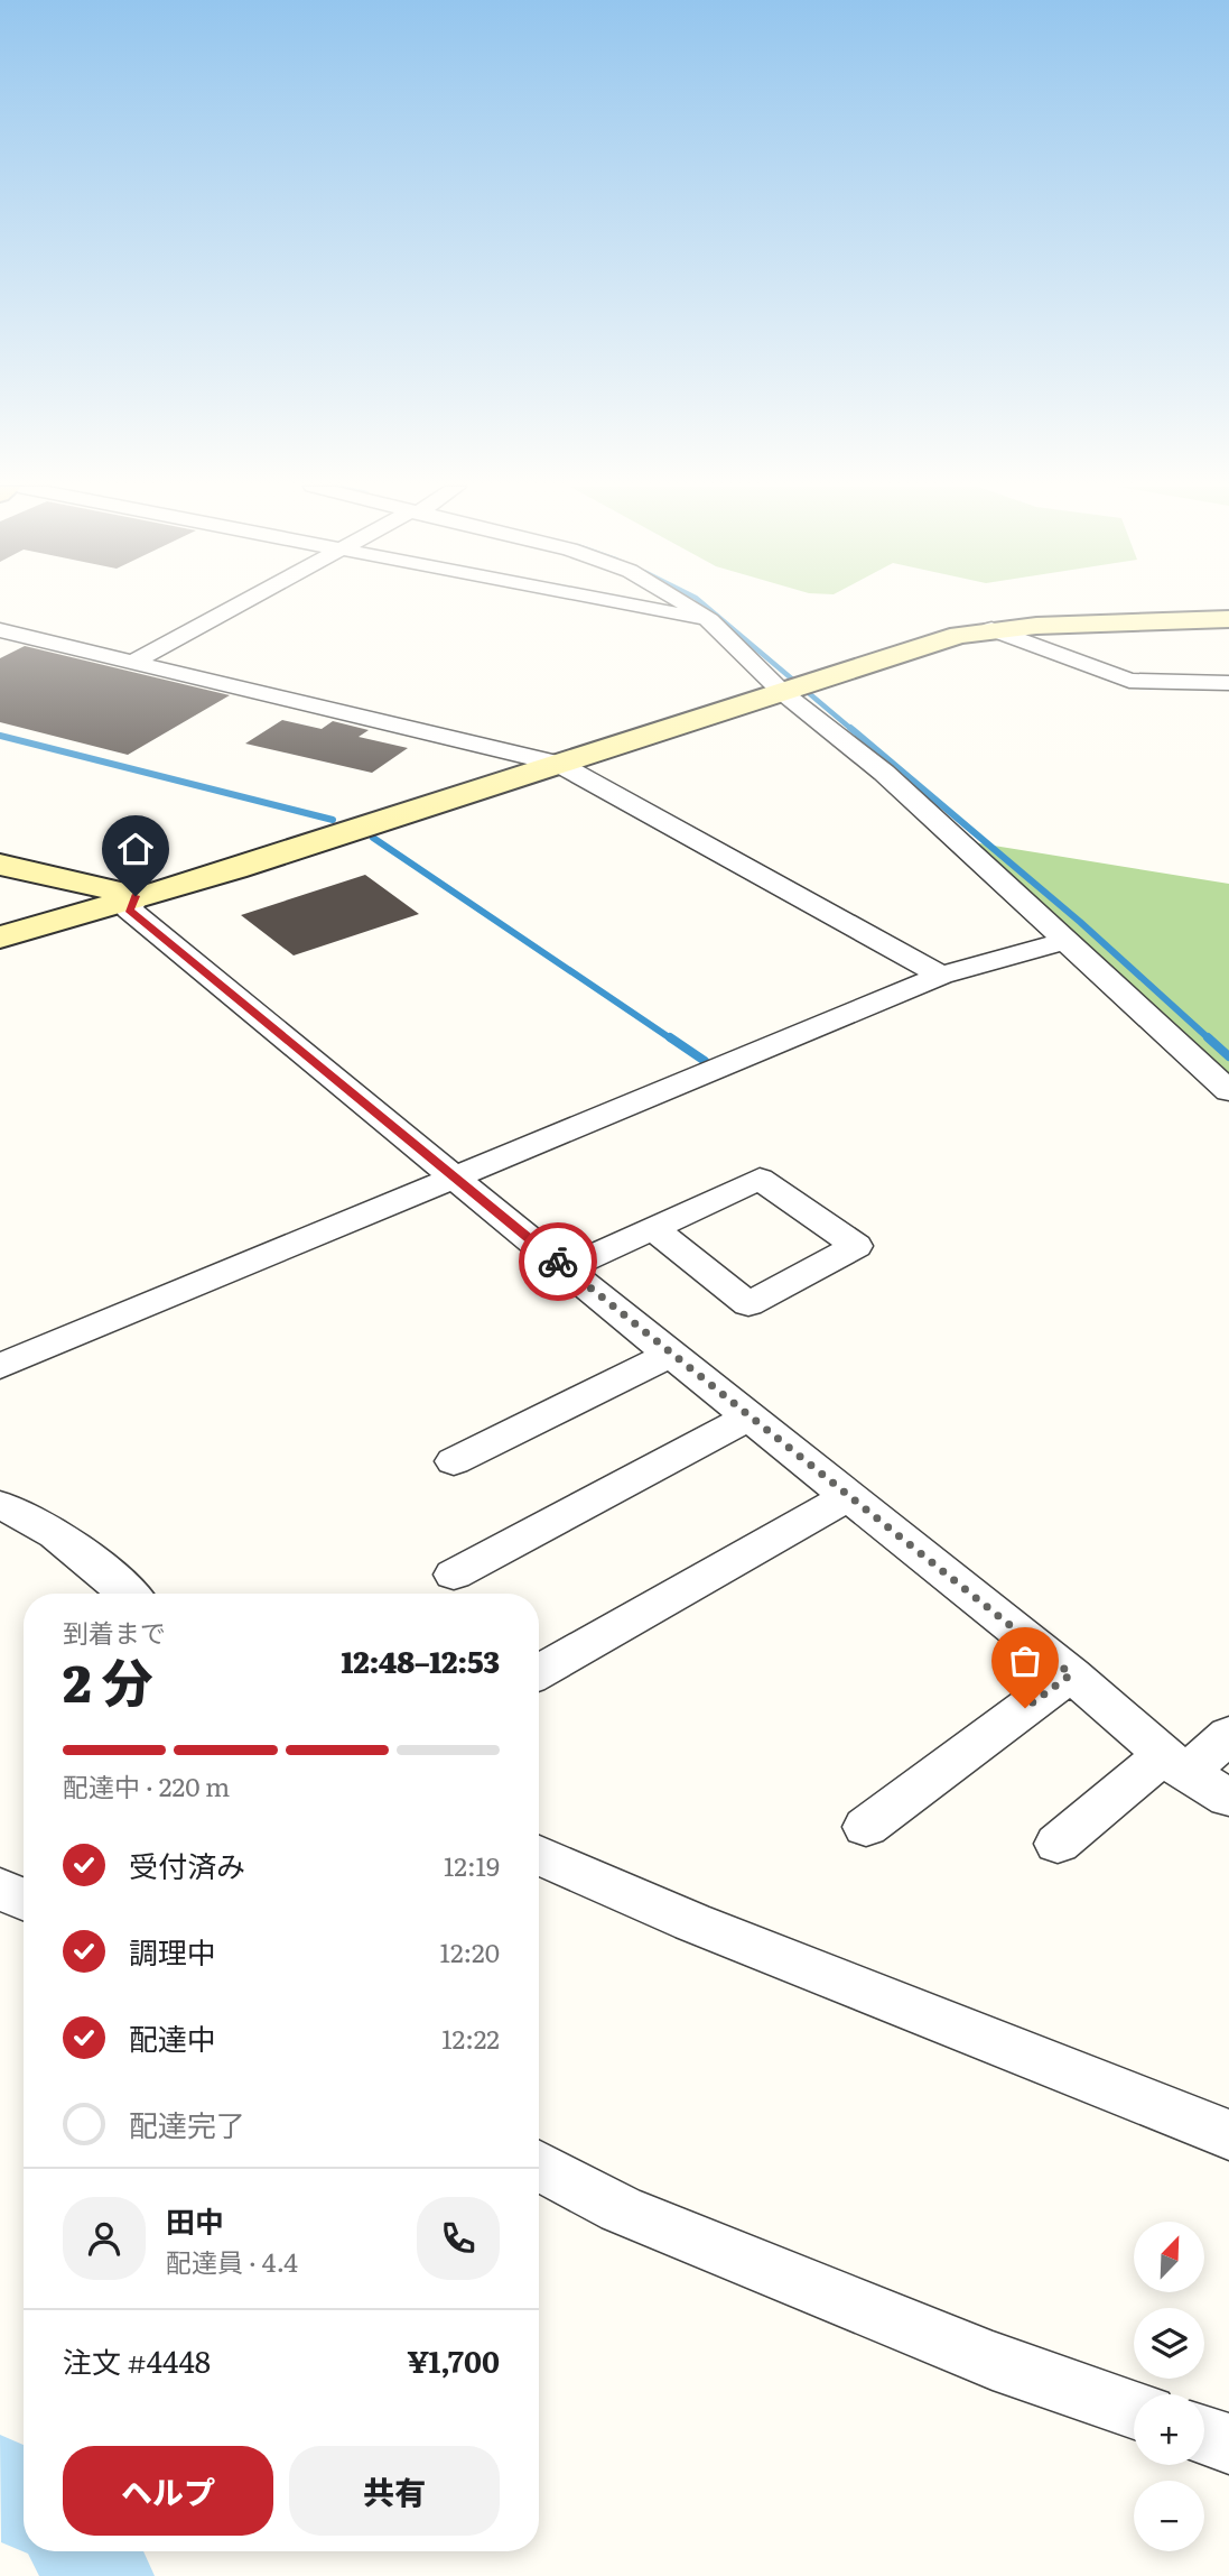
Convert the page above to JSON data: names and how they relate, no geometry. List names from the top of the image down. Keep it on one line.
{"north":"top right","page":{"heading":["2 分","到着まで","12:48–12:53"],"panel":["田中","配達員 · 4.4","注文 #4448","¥1,700"],"bar":"配達中 · 220 m","list":[["受付済み","12:19"],["調理中","12:20"],["配達中","12:22"],"配達完了"],"map_buttons":["+","−"],"buttons":["ヘルプ","共有"]}}
